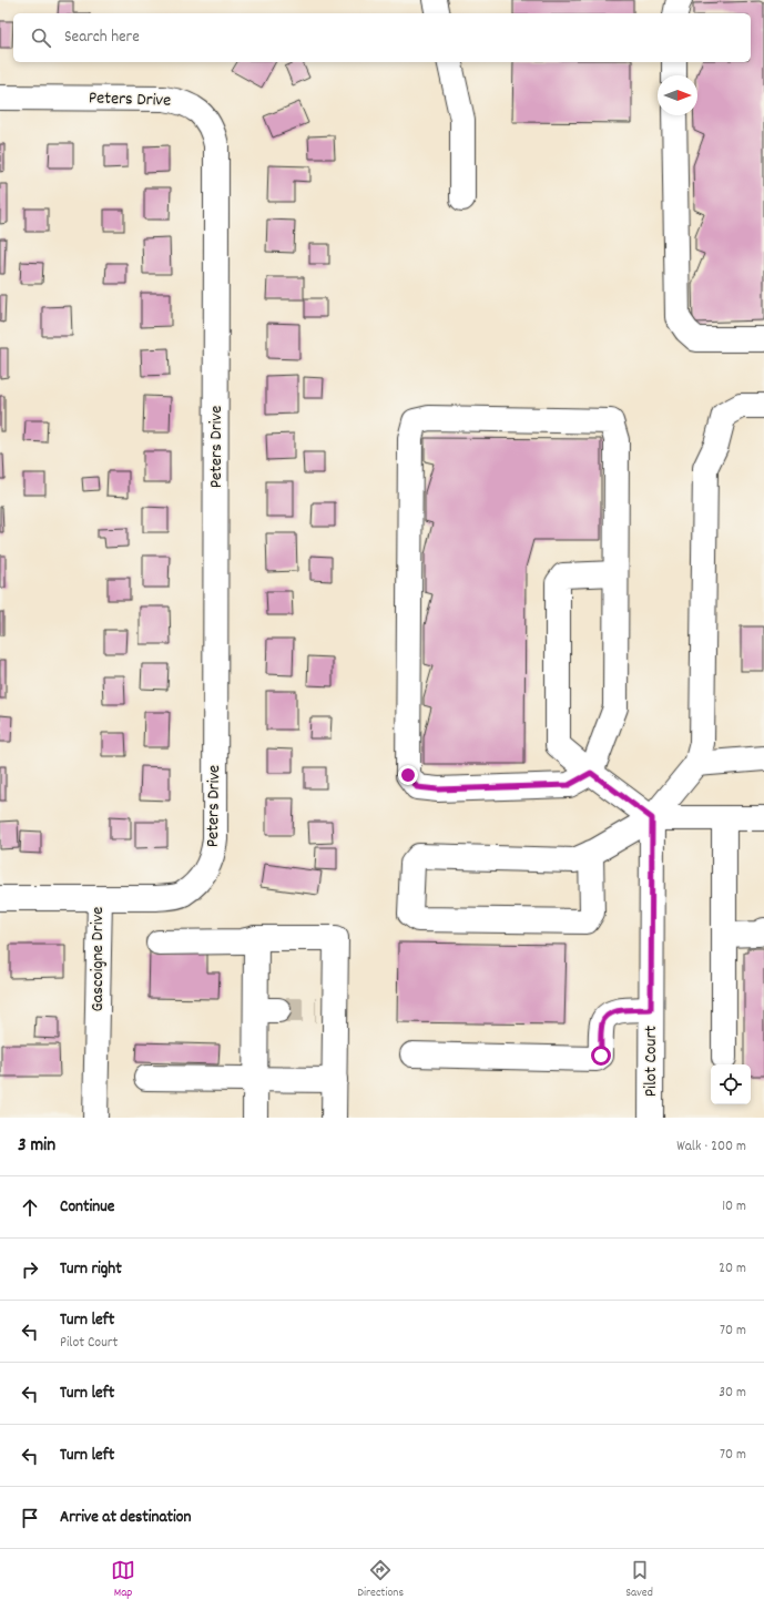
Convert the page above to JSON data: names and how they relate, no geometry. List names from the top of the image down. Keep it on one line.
{"streets":{"street":["Peters Drive","Gascoigne Drive","Pilot Court"]},"crossings":[["Peters Drive","Gascoigne Drive"]],"north":"right","page":{"search":"Search here","heading":["3 min","Walk · 200 m"],"list":[["Continue","10 m"],["Turn right","20 m"],["Turn left","Pilot Court","70 m"],["Turn left","30 m"],["Turn left","70 m"],"Arrive at destination"],"nav":["Map","Directions","Saved"]}}
